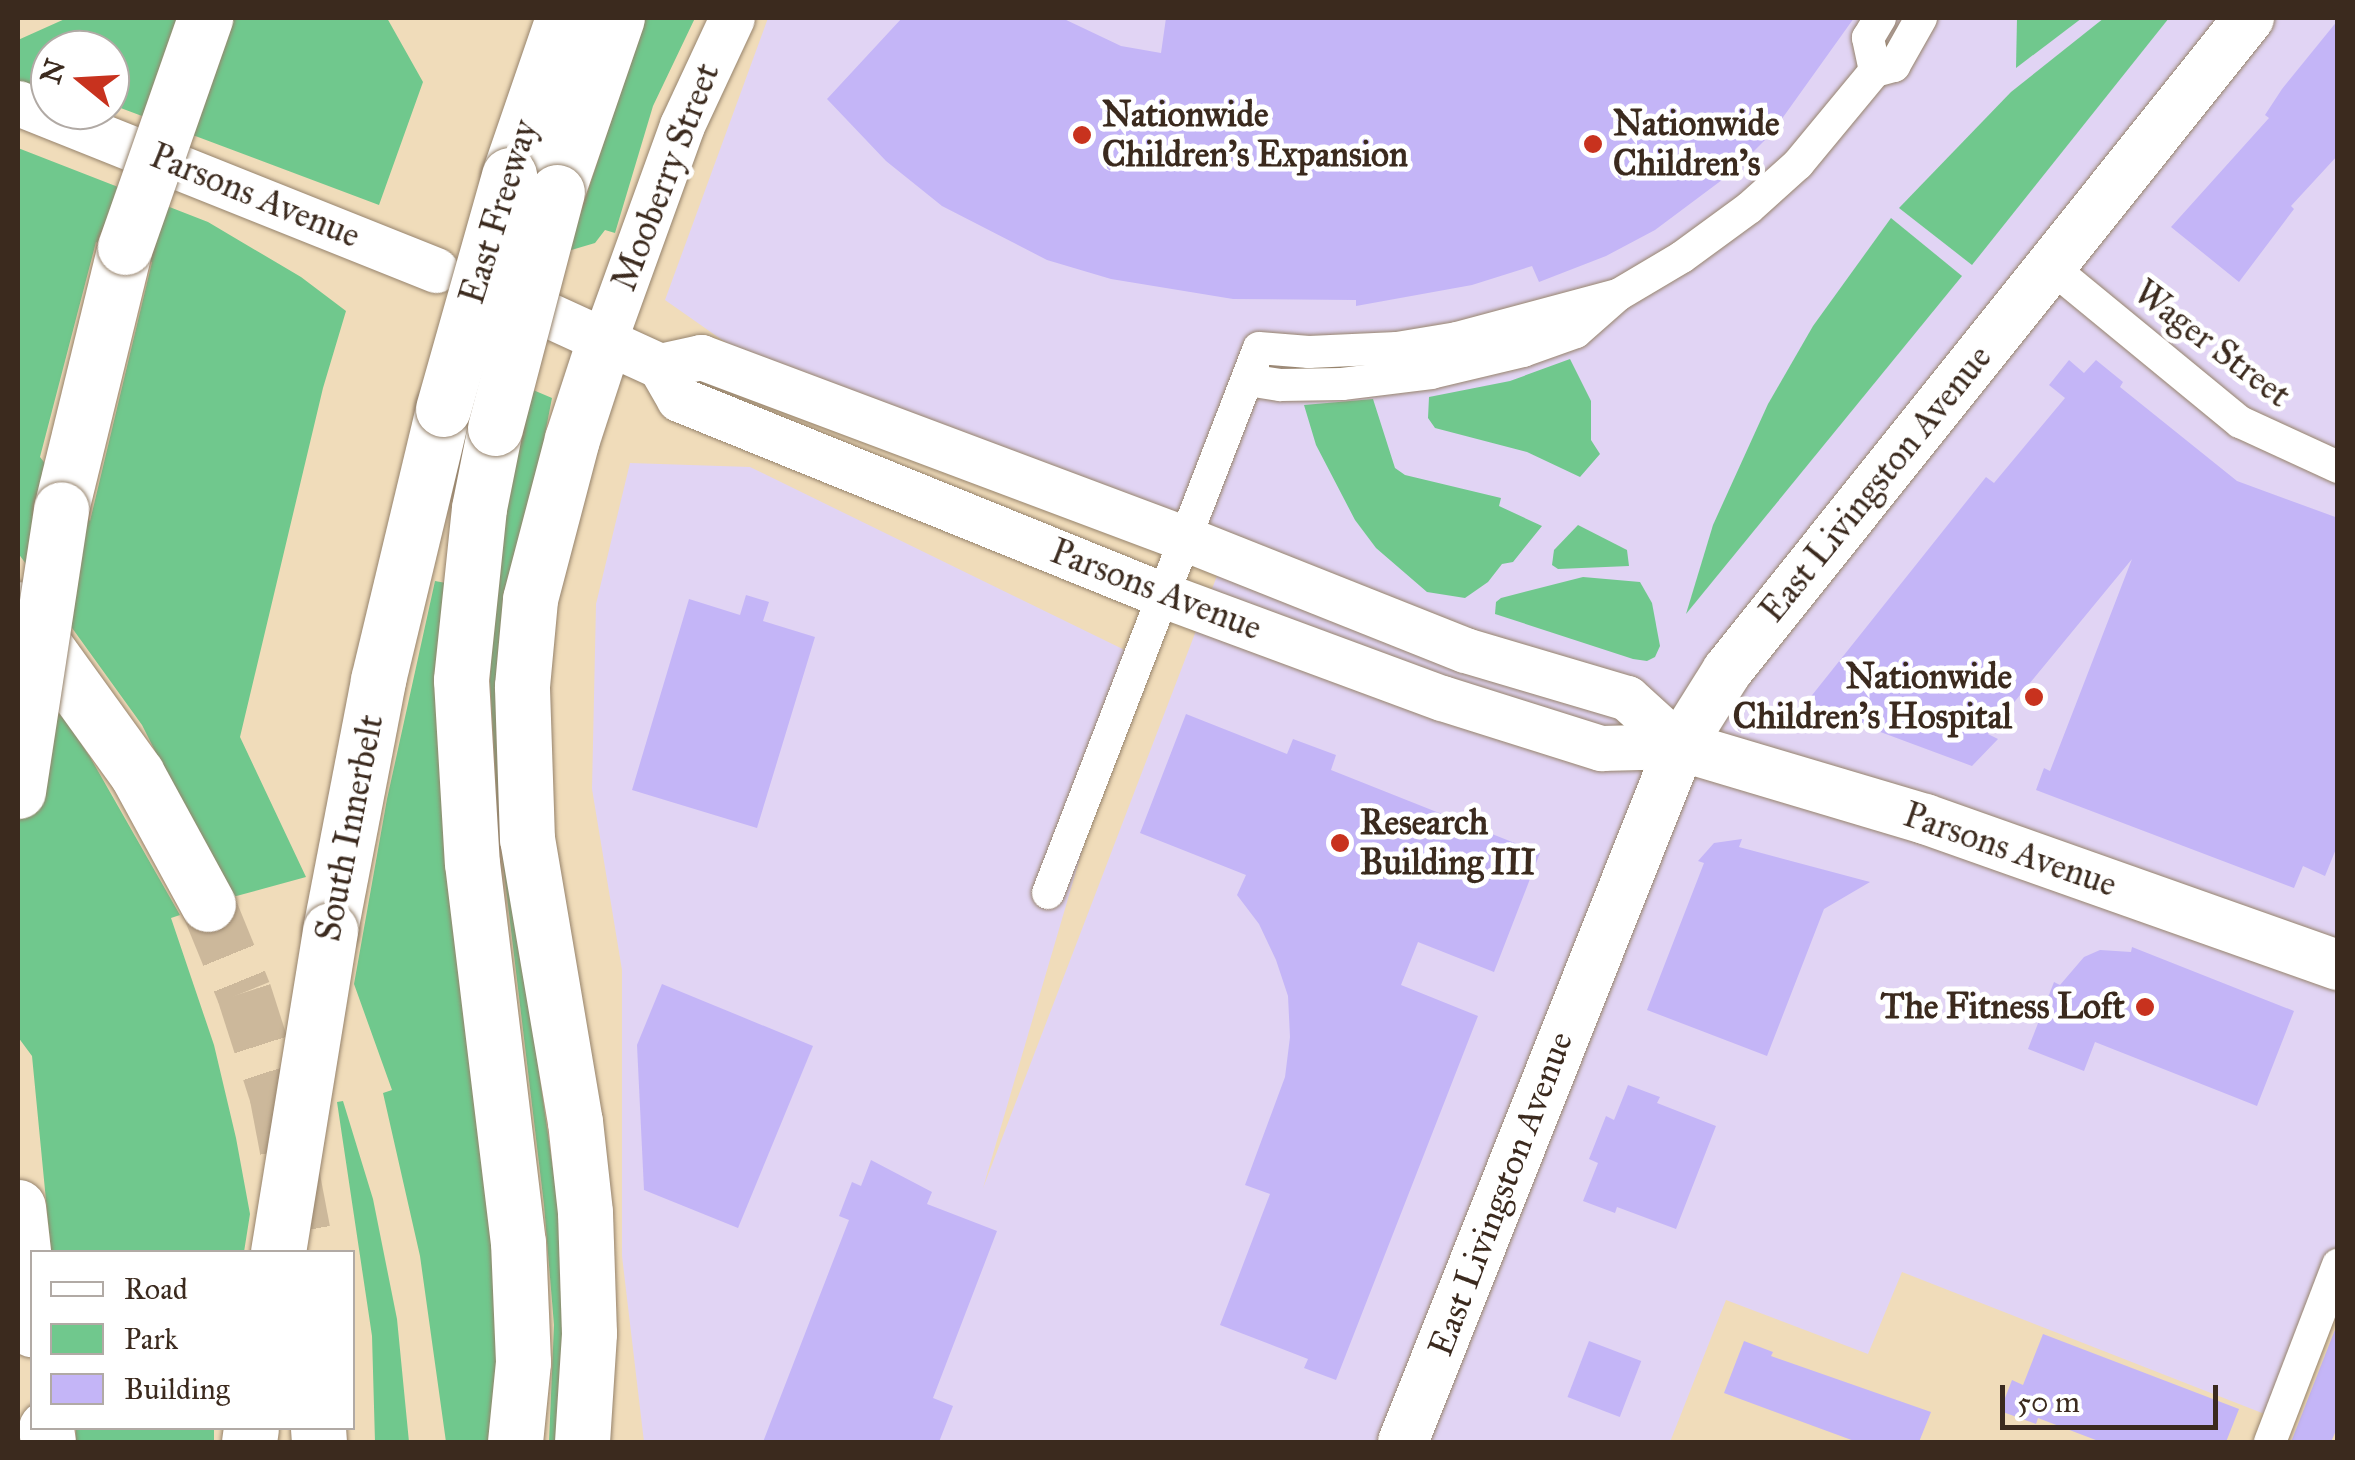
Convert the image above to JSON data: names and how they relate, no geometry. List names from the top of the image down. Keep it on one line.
{"streets":{"highway":["East Freeway","South Innerbelt"],"main road":["Parsons Avenue","East Livingston Avenue"],"street":["Mooberry Street","Wager Street"]},"crossings":[["Mooberry Street","Parsons Avenue"],["Parsons Avenue","East Livingston Avenue"],["East Freeway","South Innerbelt"],["Wager Street","East Livingston Avenue"]],"places":["Nationwide Children's Expansion","Nationwide Children's","Nationwide Children's Hospital","Research Building III","The Fitness Loft"],"legend":["Road","Park","Building"],"scale_bar":"50 m","north":"left"}
